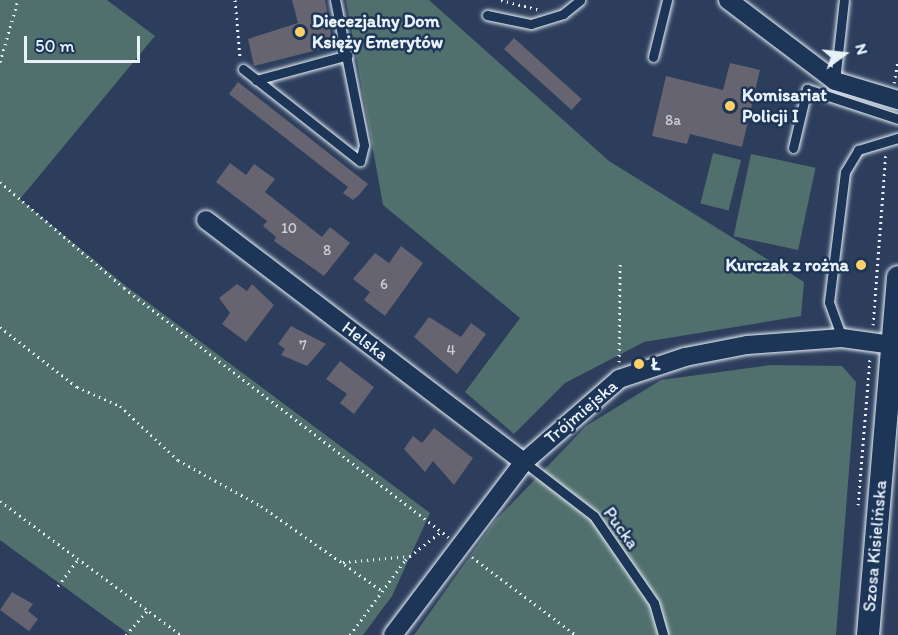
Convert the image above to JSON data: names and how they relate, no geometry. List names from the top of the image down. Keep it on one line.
{"streets":{"street":["Helska","Trójmiejska","Szosa Kisielińska"],"lane":["Pucka"]},"crossings":[["Helska","Trójmiejska"],["Helska","Pucka"],["Trójmiejska","Pucka"],["Trójmiejska","Szosa Kisielińska"]],"places":["Diecezjalny Dom Księży Emerytów","Komisariat Policji I","Kurczak z rożna","Ł"],"house_numbers":["8a","10","8","6","7","4"],"scale_bar":"50 m","north":"right"}
